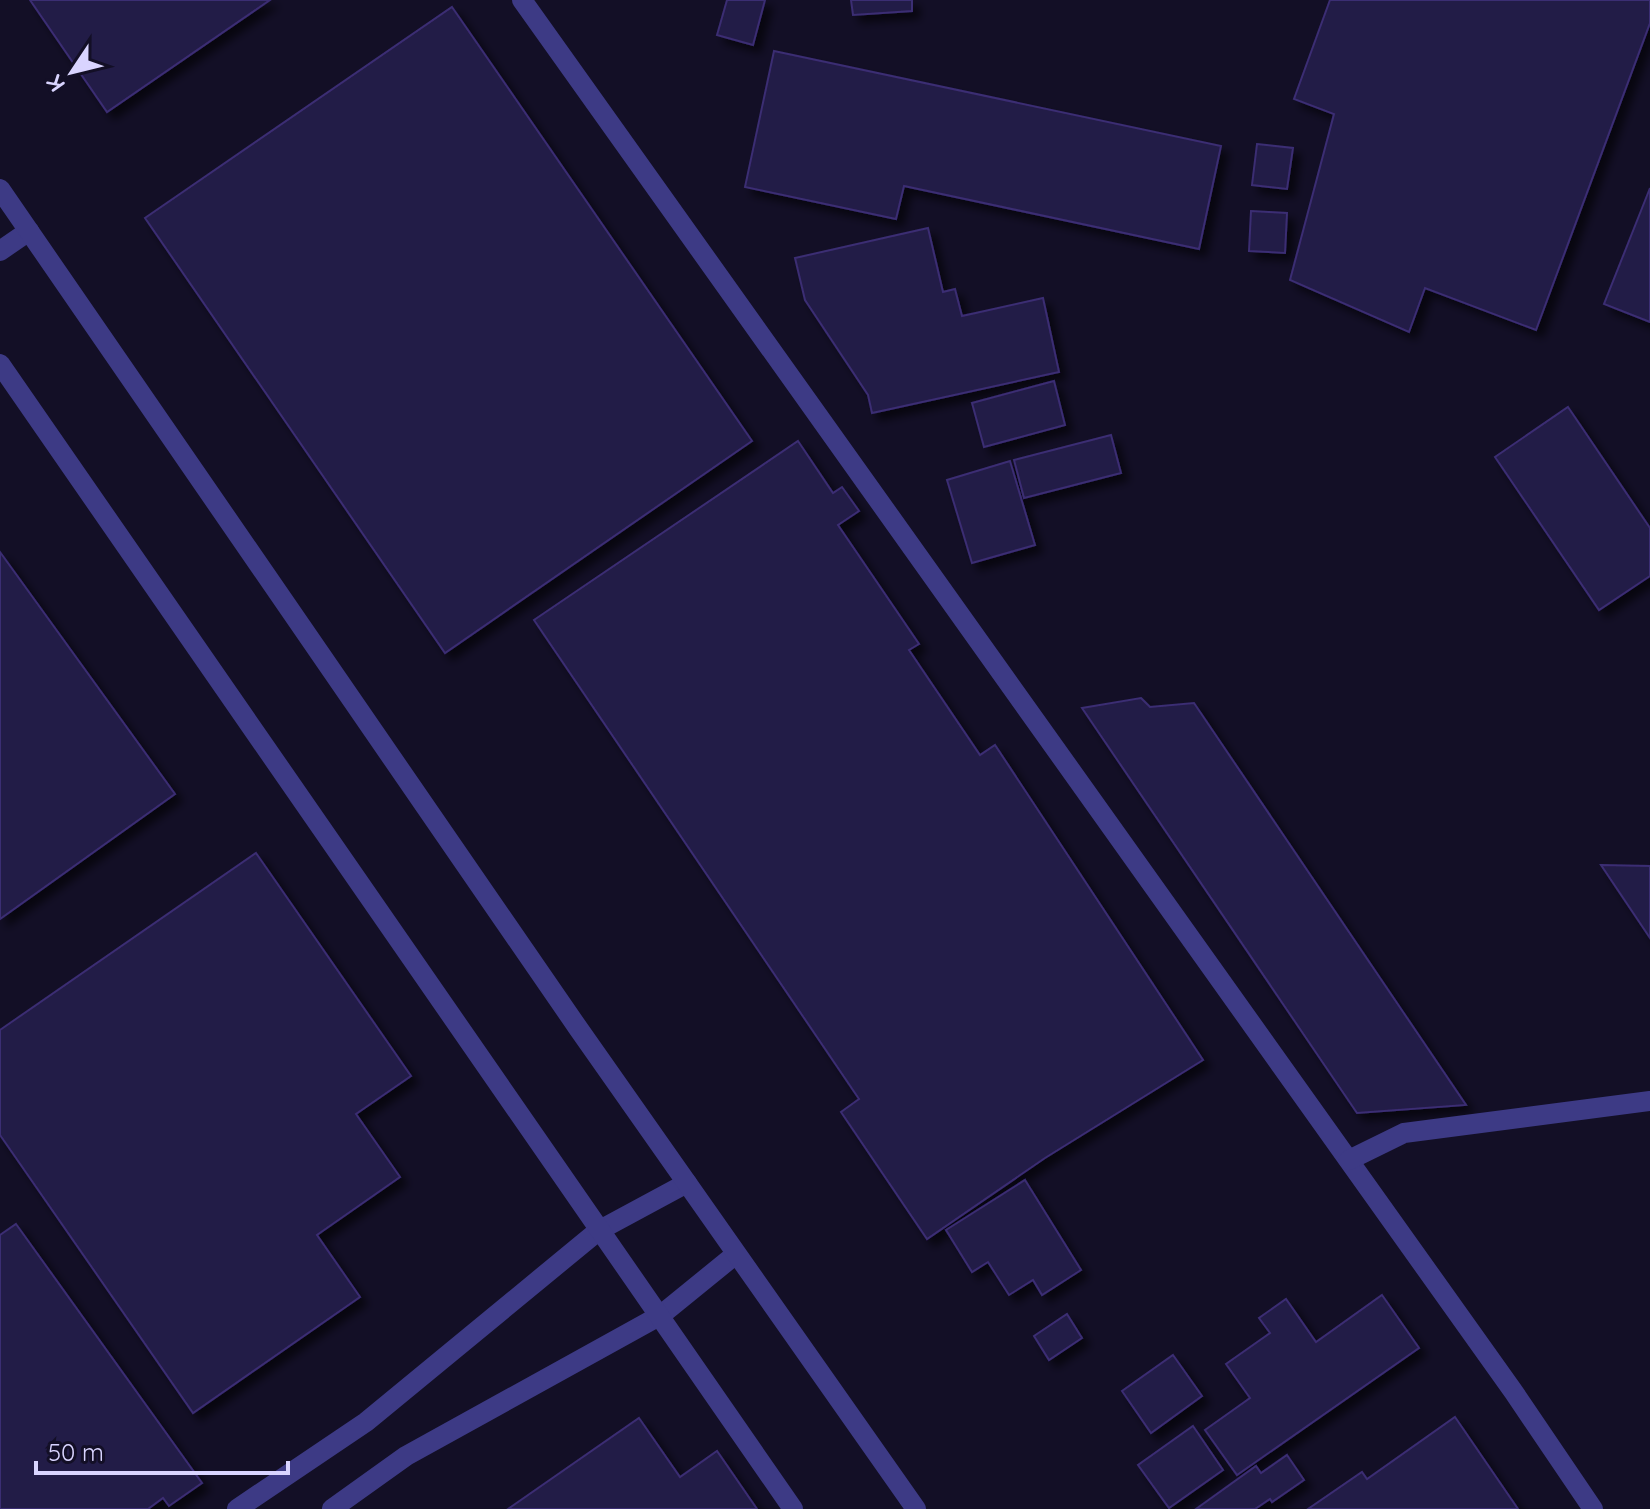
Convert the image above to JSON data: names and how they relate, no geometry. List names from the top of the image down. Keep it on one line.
{"scale_bar":"50 m","north":"bottom left"}
